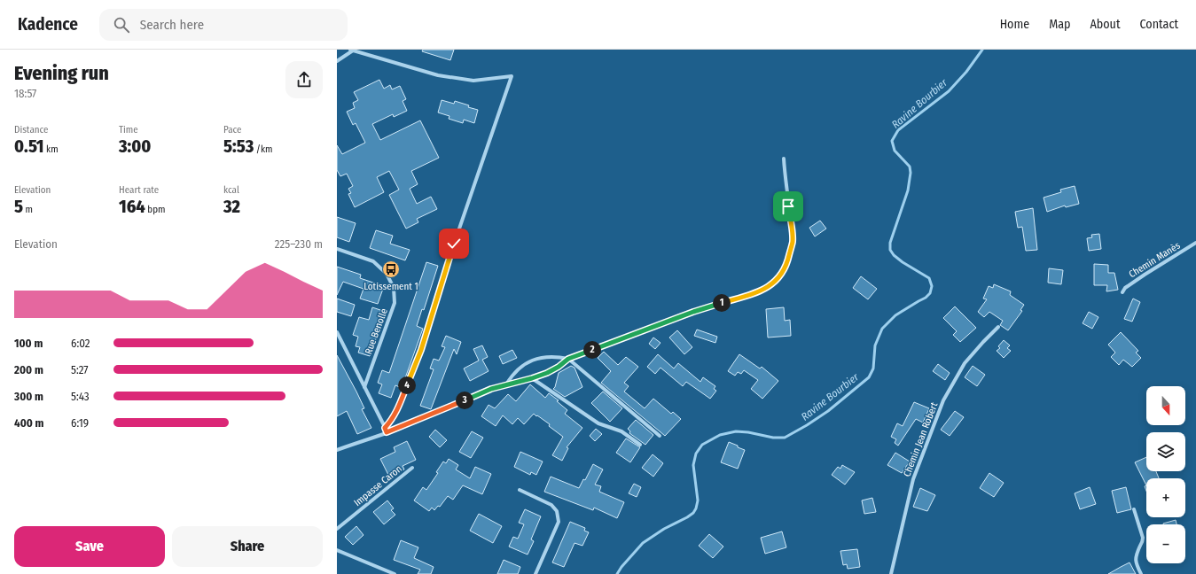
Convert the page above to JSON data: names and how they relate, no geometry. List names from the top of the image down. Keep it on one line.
{"streets":{"street":["Chemin Manès","Rue Benolle","Chemin Jean Robert","Impasse Caron"]},"water":["Ravine Bourbier"],"places":{"bus stop":["Lotissement 1"]},"north":"bottom","page":{"header":"Kadence","search":"Search here","nav":["Home","Map","About","Contact"],"heading":["Evening run","18:57"],"stats":[["Distance","0.51 km"],["Time","3:00"],["Pace","5:53 /km"],["Elevation","5 m"],["Heart rate","164 bpm"],["kcal","32"]],"chart":["Elevation","225–230 m"],"pins":["1","2","4","3"],"list":[{"name":"100 m","note":"6:02"},{"name":"200 m","note":"5:27"},{"name":"300 m","note":"5:43"},{"name":"400 m","note":"6:19"}],"map_buttons":["+","−"],"buttons":["Save","Share"]}}
